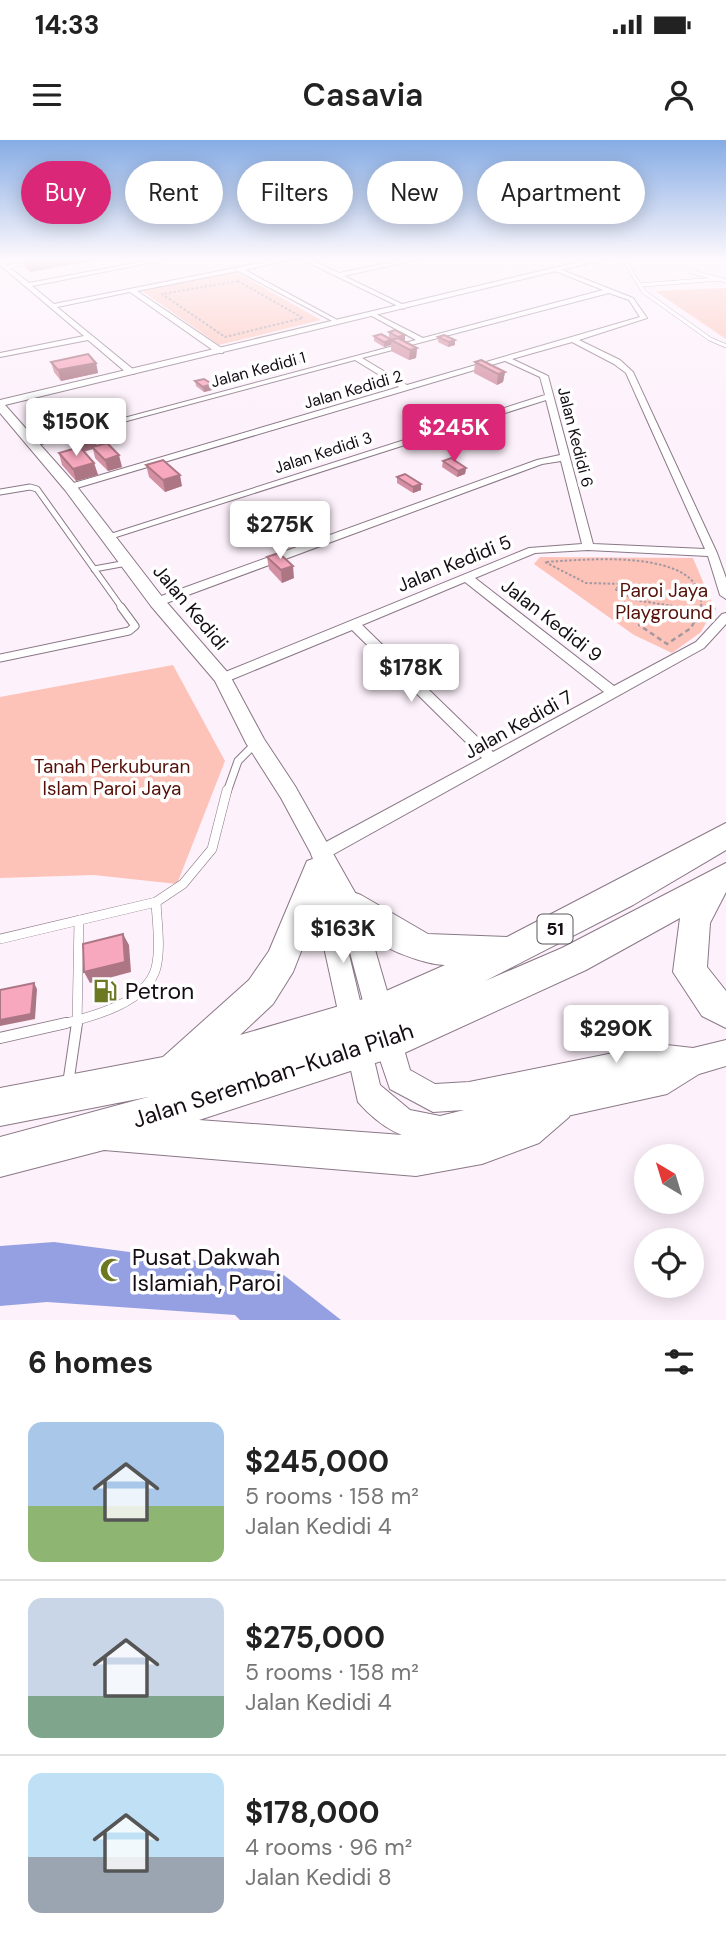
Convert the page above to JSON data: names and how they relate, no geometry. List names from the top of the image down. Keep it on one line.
{"streets":{"highway":["51","Jalan Seremban-Kuala Pilah"],"street":["Jalan Kedidi 1","Jalan Kedidi 2","Jalan Kedidi 6","Jalan Kedidi 3","Jalan Kedidi 5","Jalan Kedidi","Jalan Kedidi 9","Jalan Kedidi 7"]},"crossings":[["Jalan Kedidi 1","Jalan Kedidi"],["Jalan Kedidi 2","Jalan Kedidi 6"],["Jalan Kedidi 2","Jalan Kedidi"],["Jalan Kedidi 6","Jalan Kedidi 3"],["Jalan Kedidi 6","Jalan Kedidi 5"],["Jalan Kedidi 3","Jalan Kedidi"],["Jalan Kedidi 5","Jalan Kedidi"],["Jalan Kedidi 5","Jalan Kedidi 9"],["Jalan Kedidi","Jalan Kedidi 7"],["Jalan Kedidi 9","Jalan Kedidi 7"]],"parks":["Paroi Jaya Playground","Tanah Perkuburan Islam Paroi Jaya"],"places":{"fuel station":["Petron"],"mosque":["Pusat Dakwah Islamiah, Paroi"]},"north":"top left","page":{"status":"14:33","header":"Casavia","chip":["Buy","Rent","Filters","New","Apartment"],"price":["$150K","$245K","$275K","$178K","$163K","$290K"],"heading":"6 homes","list":[{"name":"$245,000","note":"5 rooms · 158 m² · Jalan Kedidi 4"},{"name":"$275,000","note":"5 rooms · 158 m² · Jalan Kedidi 4"},{"name":"$178,000","note":"4 rooms · 96 m² · Jalan Kedidi 8"}]}}
